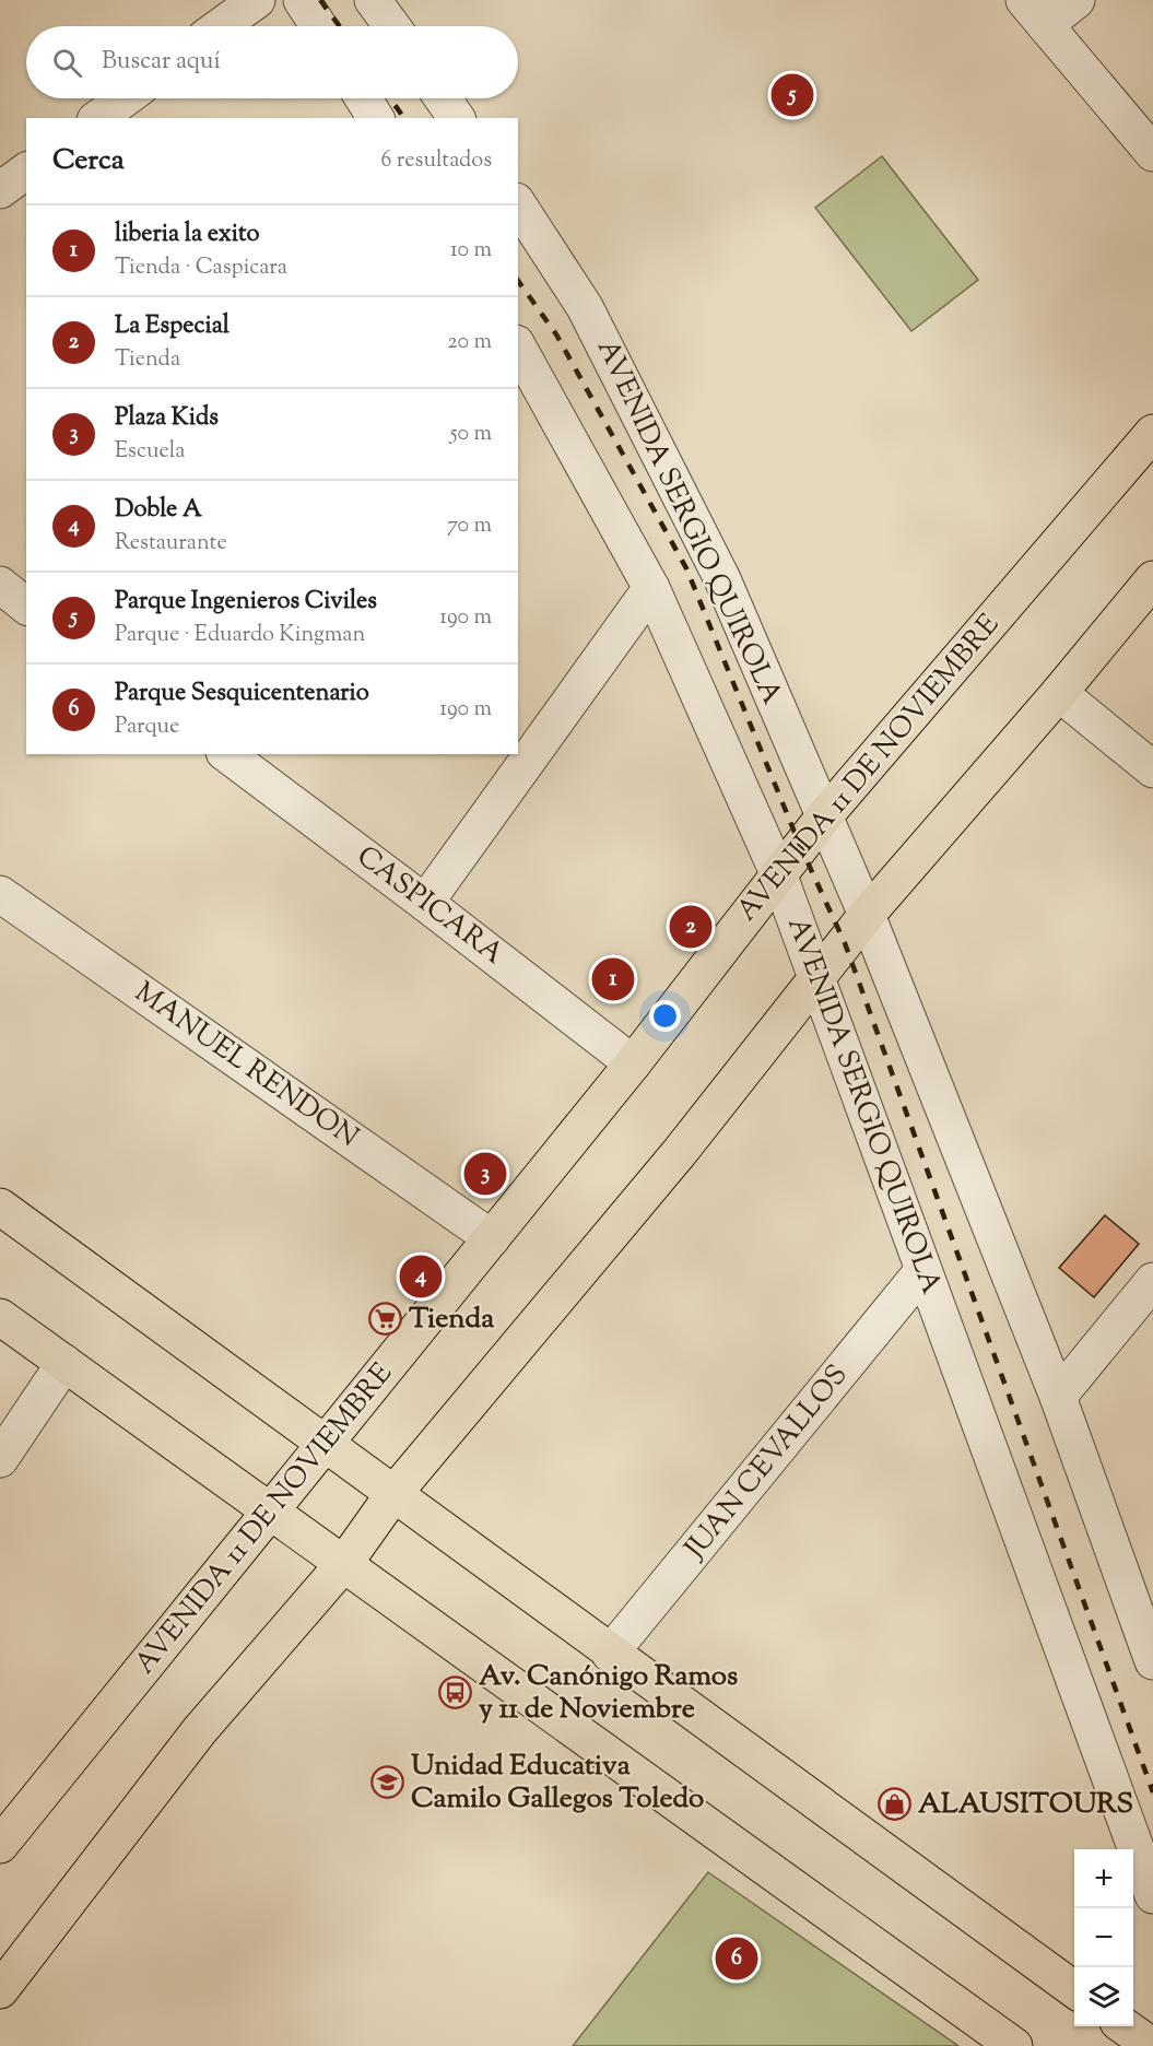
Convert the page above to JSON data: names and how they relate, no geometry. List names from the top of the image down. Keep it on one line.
{"streets":{"main road":["AVENIDA 11 DE NOVIEMBRE"],"street":["AVENIDA SERGIO QUIROLA","CASPICARA","MANUEL RENDON","JUAN CEVALLOS"]},"crossings":[["AVENIDA SERGIO QUIROLA","AVENIDA 11 DE NOVIEMBRE"],["AVENIDA SERGIO QUIROLA","JUAN CEVALLOS"],["AVENIDA 11 DE NOVIEMBRE","CASPICARA"],["AVENIDA 11 DE NOVIEMBRE","MANUEL RENDON"]],"places":{"supermarket":["Tienda"],"bus stop":["Av. Canónigo Ramos y 11 de Noviembre"],"school or university":["Unidad Educativa Camilo Gallegos Toledo"],"shop":["ALAUSITOURS"]},"page":{"search":"Buscar aquí","pins":["5","2","1","3","4","6"],"heading":["Cerca","6 resultados"],"list":[{"mark":"1","name":"liberia la exito","note":"Tienda · Caspicara","value":"10 m"},{"mark":"2","name":"La Especial","note":"Tienda","value":"20 m"},{"mark":"3","name":"Plaza Kids","note":"Escuela","value":"50 m"},{"mark":"4","name":"Doble A","note":"Restaurante","value":"70 m"},{"mark":"5","name":"Parque Ingenieros Civiles","note":"Parque · Eduardo Kingman","value":"190 m"},{"mark":"6","name":"Parque Sesquicentenario","note":"Parque","value":"190 m"}],"map_buttons":["+","−"]}}
